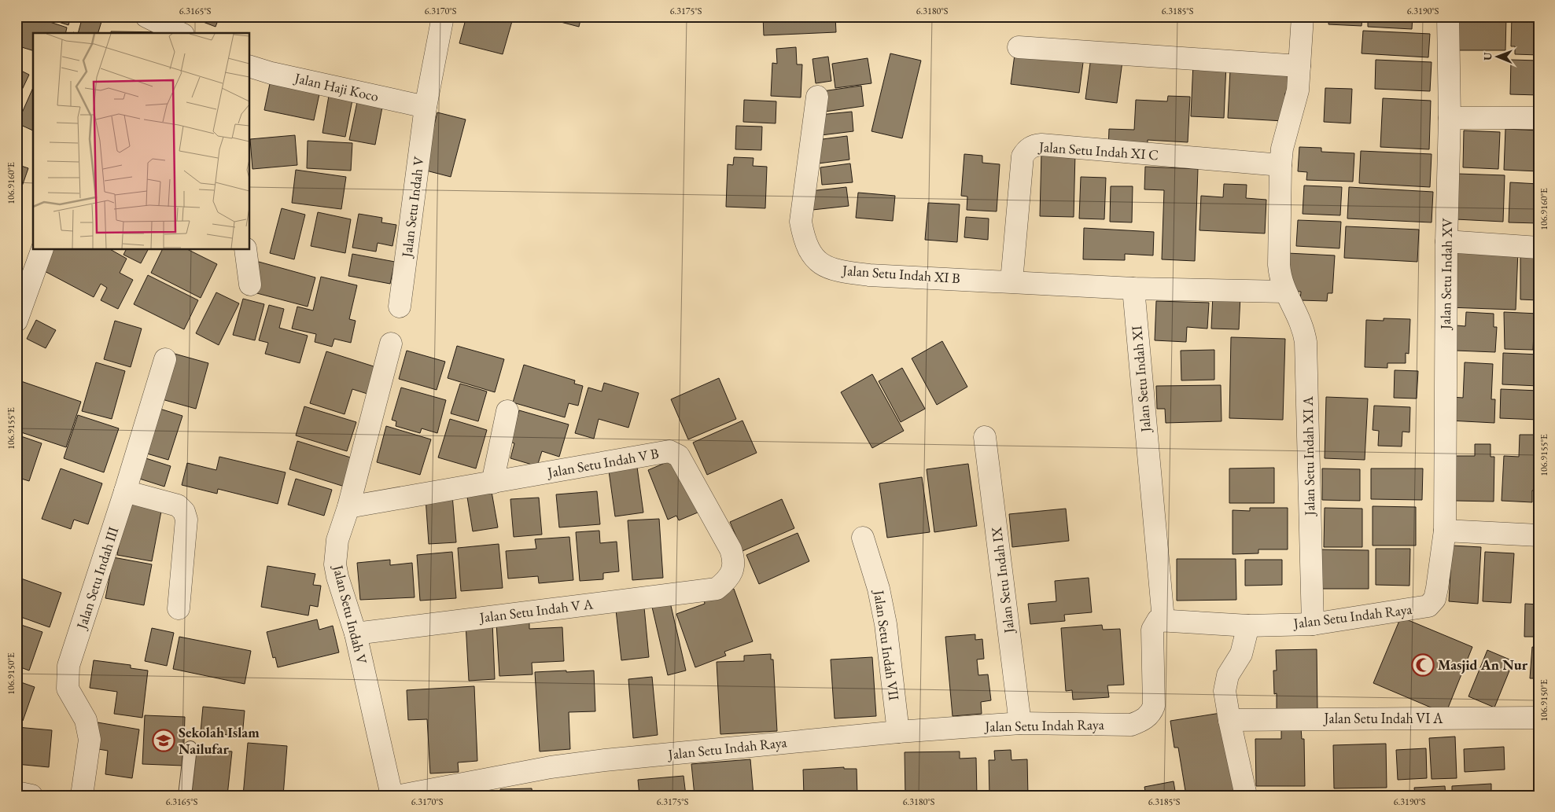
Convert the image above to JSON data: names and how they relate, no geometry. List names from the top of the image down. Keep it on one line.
{"streets":{"street":["Jalan Haji Koco","Jalan Setu Indah XI C","Jalan Setu Indah V","Jalan Setu Indah XV","Jalan Setu Indah XI B","Jalan Setu Indah XI","Jalan Setu Indah XI A","Jalan Setu Indah V B","Jalan Setu Indah III","Jalan Setu Indah IX","Jalan Setu Indah V A","Jalan Setu Indah Raya","Jalan Setu Indah VII","Jalan Setu Indah VI A"]},"crossings":[["Jalan Haji Koco","Jalan Setu Indah V"],["Jalan Setu Indah XI C","Jalan Setu Indah XI B"],["Jalan Setu Indah XI C","Jalan Setu Indah XI A"],["Jalan Setu Indah V","Jalan Setu Indah V B"],["Jalan Setu Indah V","Jalan Setu Indah V A"],["Jalan Setu Indah XV","Jalan Setu Indah Raya"],["Jalan Setu Indah XI B","Jalan Setu Indah XI"],["Jalan Setu Indah XI","Jalan Setu Indah Raya"],["Jalan Setu Indah XI A","Jalan Setu Indah Raya"],["Jalan Setu Indah V B","Jalan Setu Indah V A"],["Jalan Setu Indah IX","Jalan Setu Indah Raya"],["Jalan Setu Indah Raya","Jalan Setu Indah VII"]],"places":{"mosque":["Masjid An Nur"],"school or university":["Sekolah Islam Nailufar"]},"north":"left","coordinates":["6.3165°S","6.3170°S","6.3175°S","6.3180°S","6.3185°S","6.3190°S","106.9160°E","106.9155°E","106.9150°E"]}
